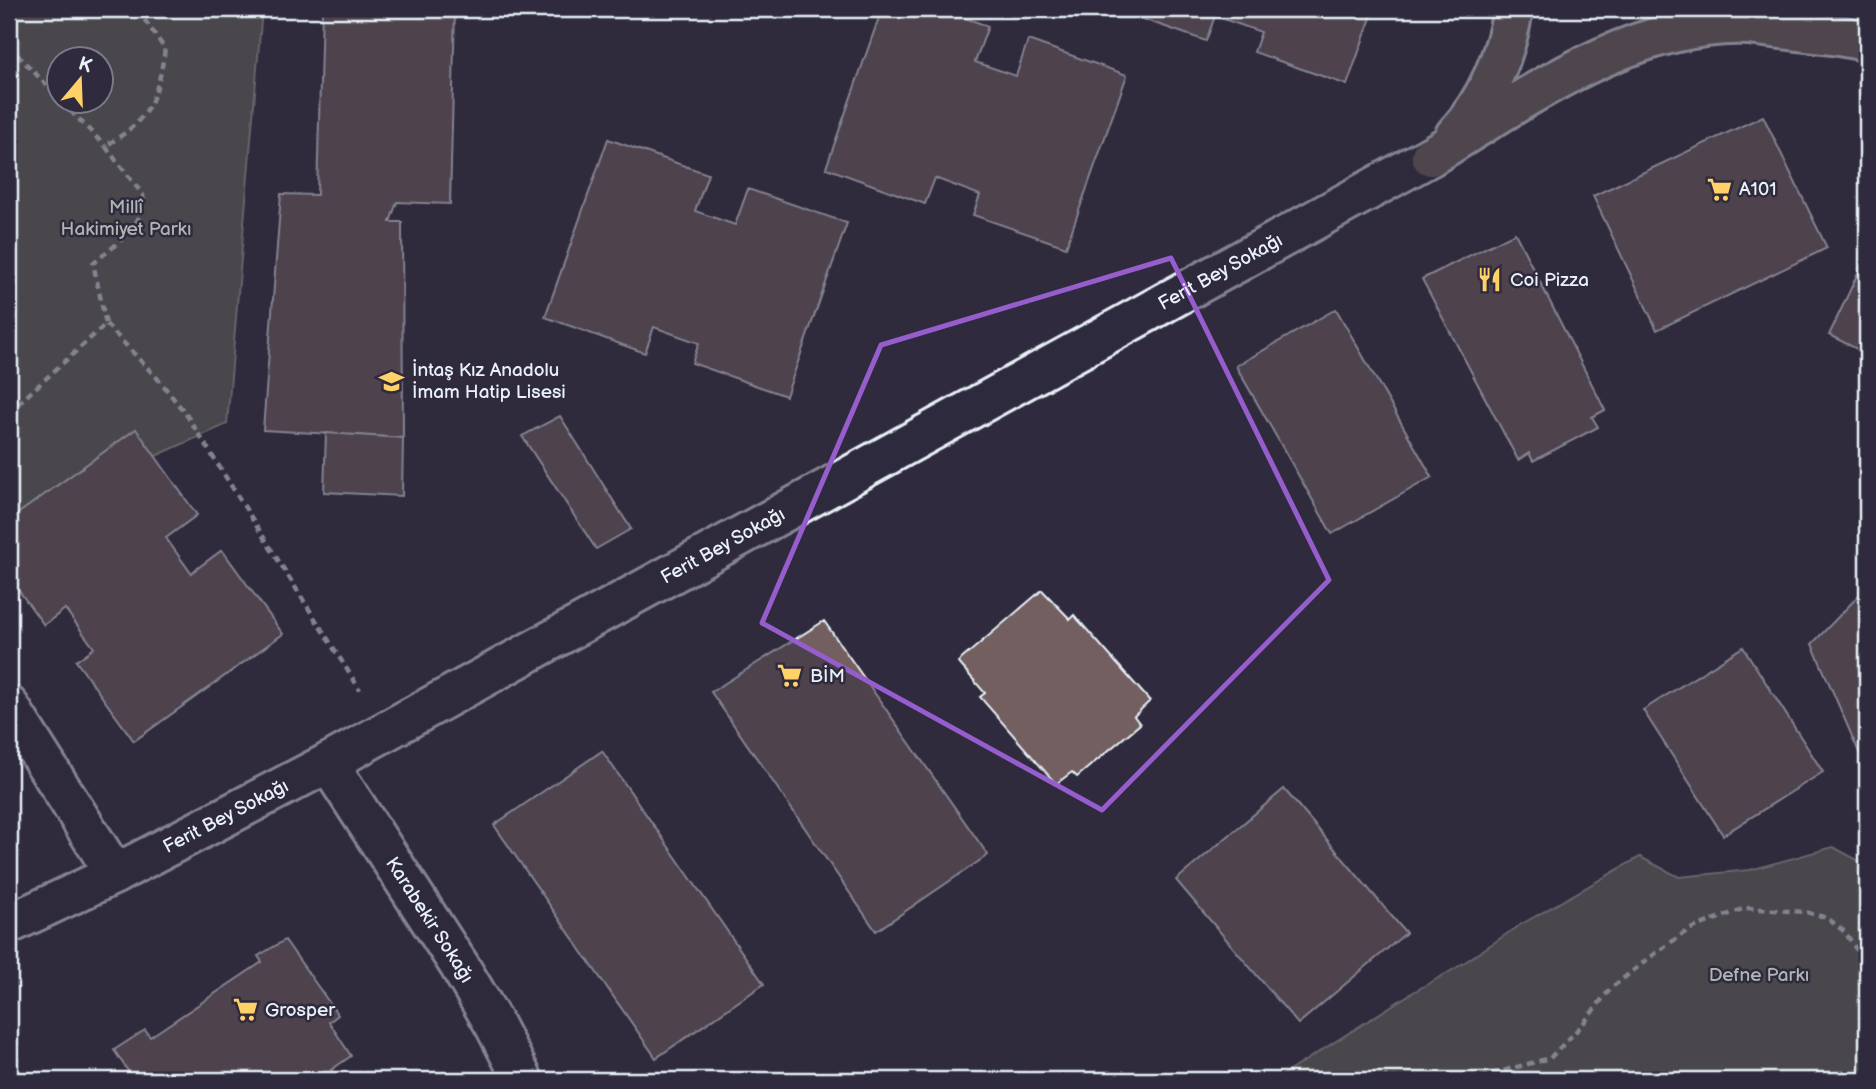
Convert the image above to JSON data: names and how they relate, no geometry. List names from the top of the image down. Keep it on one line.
{"streets":{"street":["Ferit Bey Sokağı","Karabekir Sokağı"]},"crossings":[["Ferit Bey Sokağı","Karabekir Sokağı"]],"parks":["Millî Hakimiyet Parkı","Defne Parkı"],"places":{"supermarket":["A101","BİM","Grosper"],"restaurant":["Coi Pizza"],"school or university":["İntaş Kız Anadolu İmam Hatip Lisesi"]},"north":"top"}
